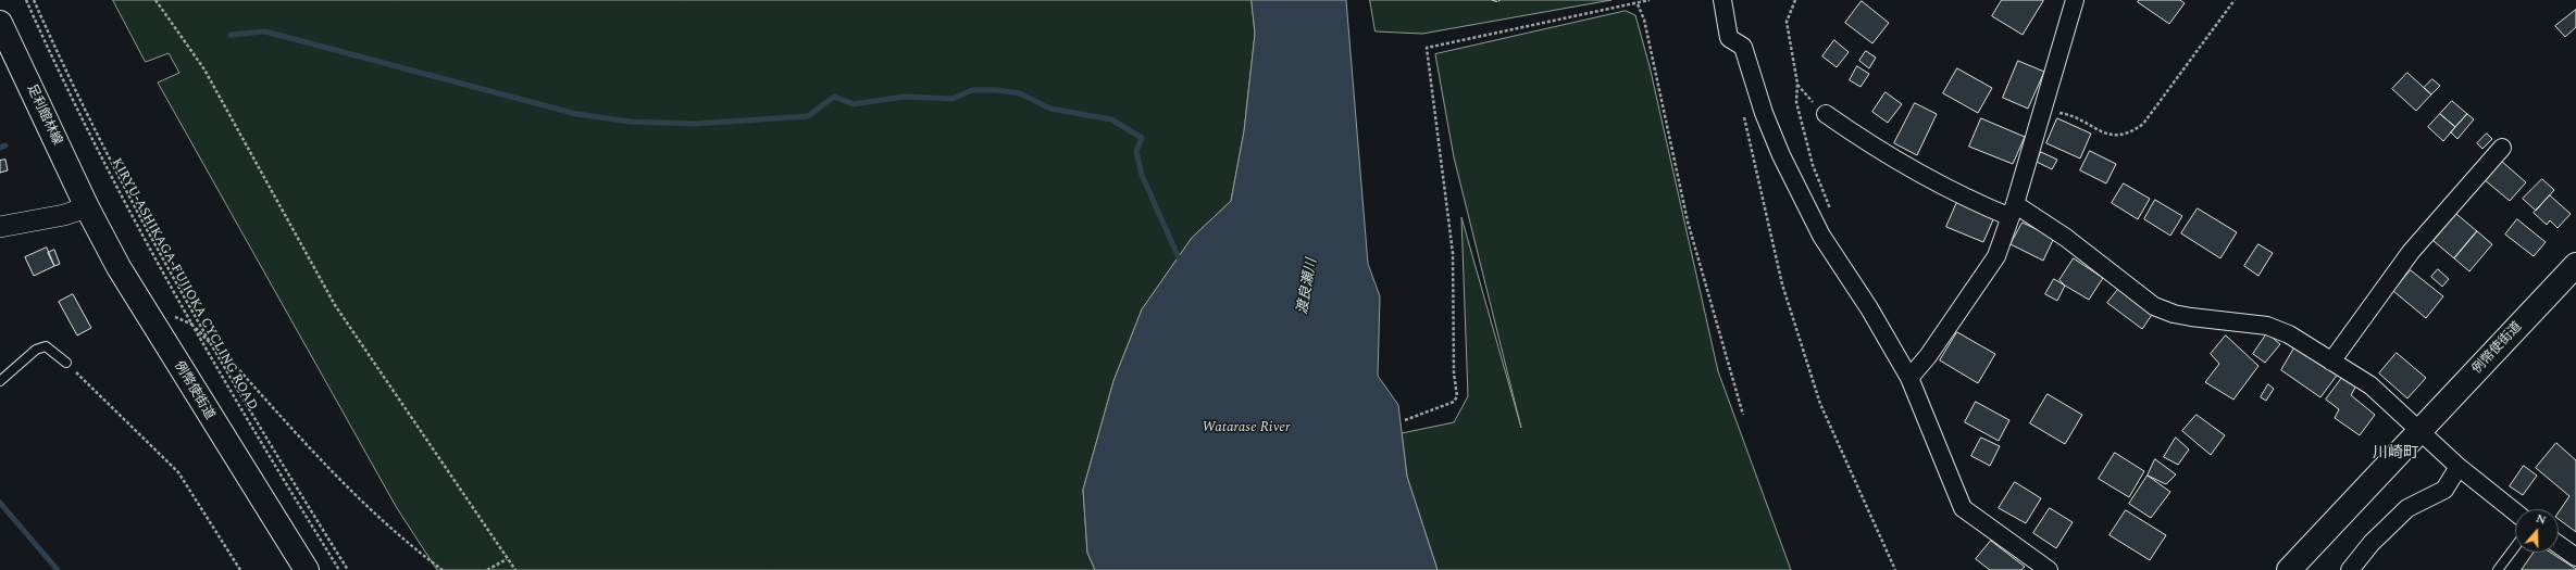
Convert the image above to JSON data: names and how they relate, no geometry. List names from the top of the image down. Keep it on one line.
{"streets":{"main road":["足利館林線","例幣使街道"],"path":["KIRYU-ASHIKAGA-FUJIOKA CYCLING ROAD"]},"crossings":[["足利館林線","例幣使街道"]],"districts":["川崎町"],"water":["渡良瀬川","Watarase River"],"north":"top"}
